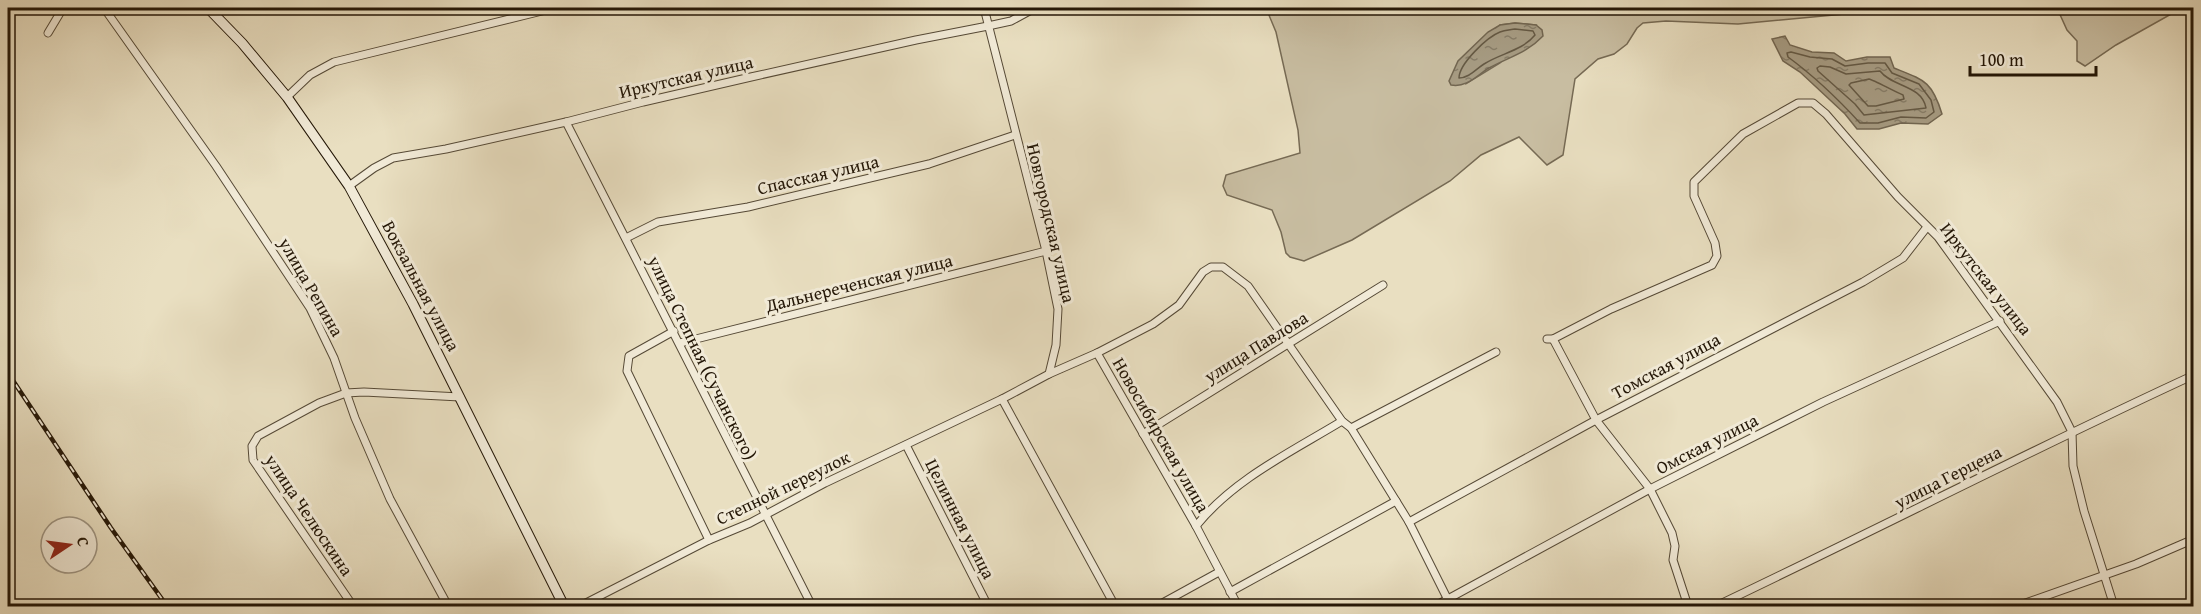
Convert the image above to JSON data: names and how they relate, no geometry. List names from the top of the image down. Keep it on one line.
{"streets":{"main road":["Вокзальная улица"],"street":["Иркутская улица","Спасская улица","Новгородская улица","Дальнереченская улица","улица Репина","улица Павлова","улица Степная (Сучанского)","Томская улица","Новосибирская улица","Омская улица","улица Герцена","Степной переулок","улица Челюскина","Целинная улица"]},"crossings":[["Иркутская улица","Новгородская улица"],["Иркутская улица","Вокзальная улица"],["Иркутская улица","улица Степная (Сучанского)"],["Иркутская улица","Томская улица"],["Иркутская улица","Омская улица"],["Иркутская улица","улица Герцена"],["Спасская улица","Новгородская улица"],["Спасская улица","улица Степная (Сучанского)"],["Новгородская улица","Дальнереченская улица"],["Дальнереченская улица","улица Степная (Сучанского)"],["Вокзальная улица","улица Челюскина"],["улица Репина","улица Челюскина"],["улица Павлова","Новосибирская улица"],["улица Степная (Сучанского)","Степной переулок"],["Степной переулок","Целинная улица"]],"scale_bar":"100 m","north":"right"}
